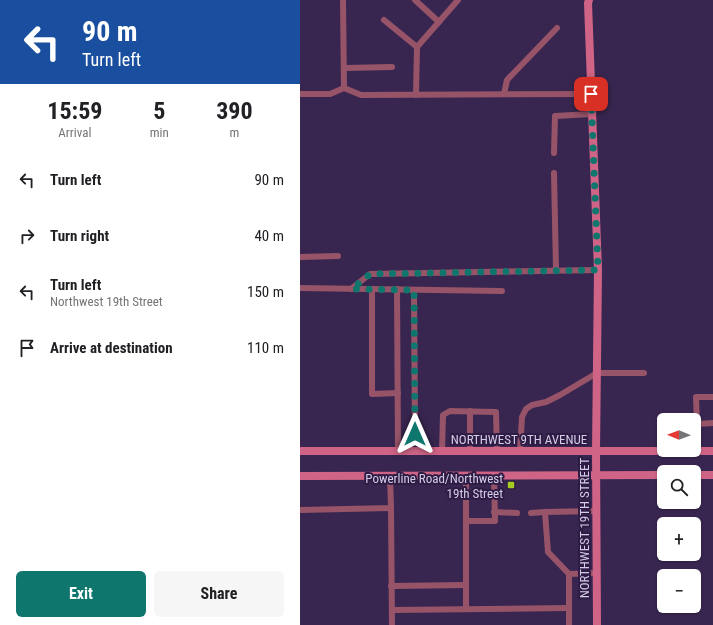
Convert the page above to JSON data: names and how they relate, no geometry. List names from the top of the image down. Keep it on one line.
{"streets":{"main road":["NORTHWEST 9TH AVENUE","NORTHWEST 19TH STREET"]},"crossings":[["NORTHWEST 9TH AVENUE","NORTHWEST 19TH STREET"]],"places":{"transit":["Powerline Road/Northwest 19th Street"]},"north":"left","page":{"turn":["90 m","Turn left"],"eta":["15:59","Arrival","5","min","390","m"],"list":[{"name":"Turn left","value":"90 m"},{"name":"Turn right","value":"40 m"},{"name":"Turn left","note":"Northwest 19th Street","value":"150 m"},{"name":"Arrive at destination","value":"110 m"}],"map_buttons":["+","−"],"buttons":["Exit","Share"]}}
